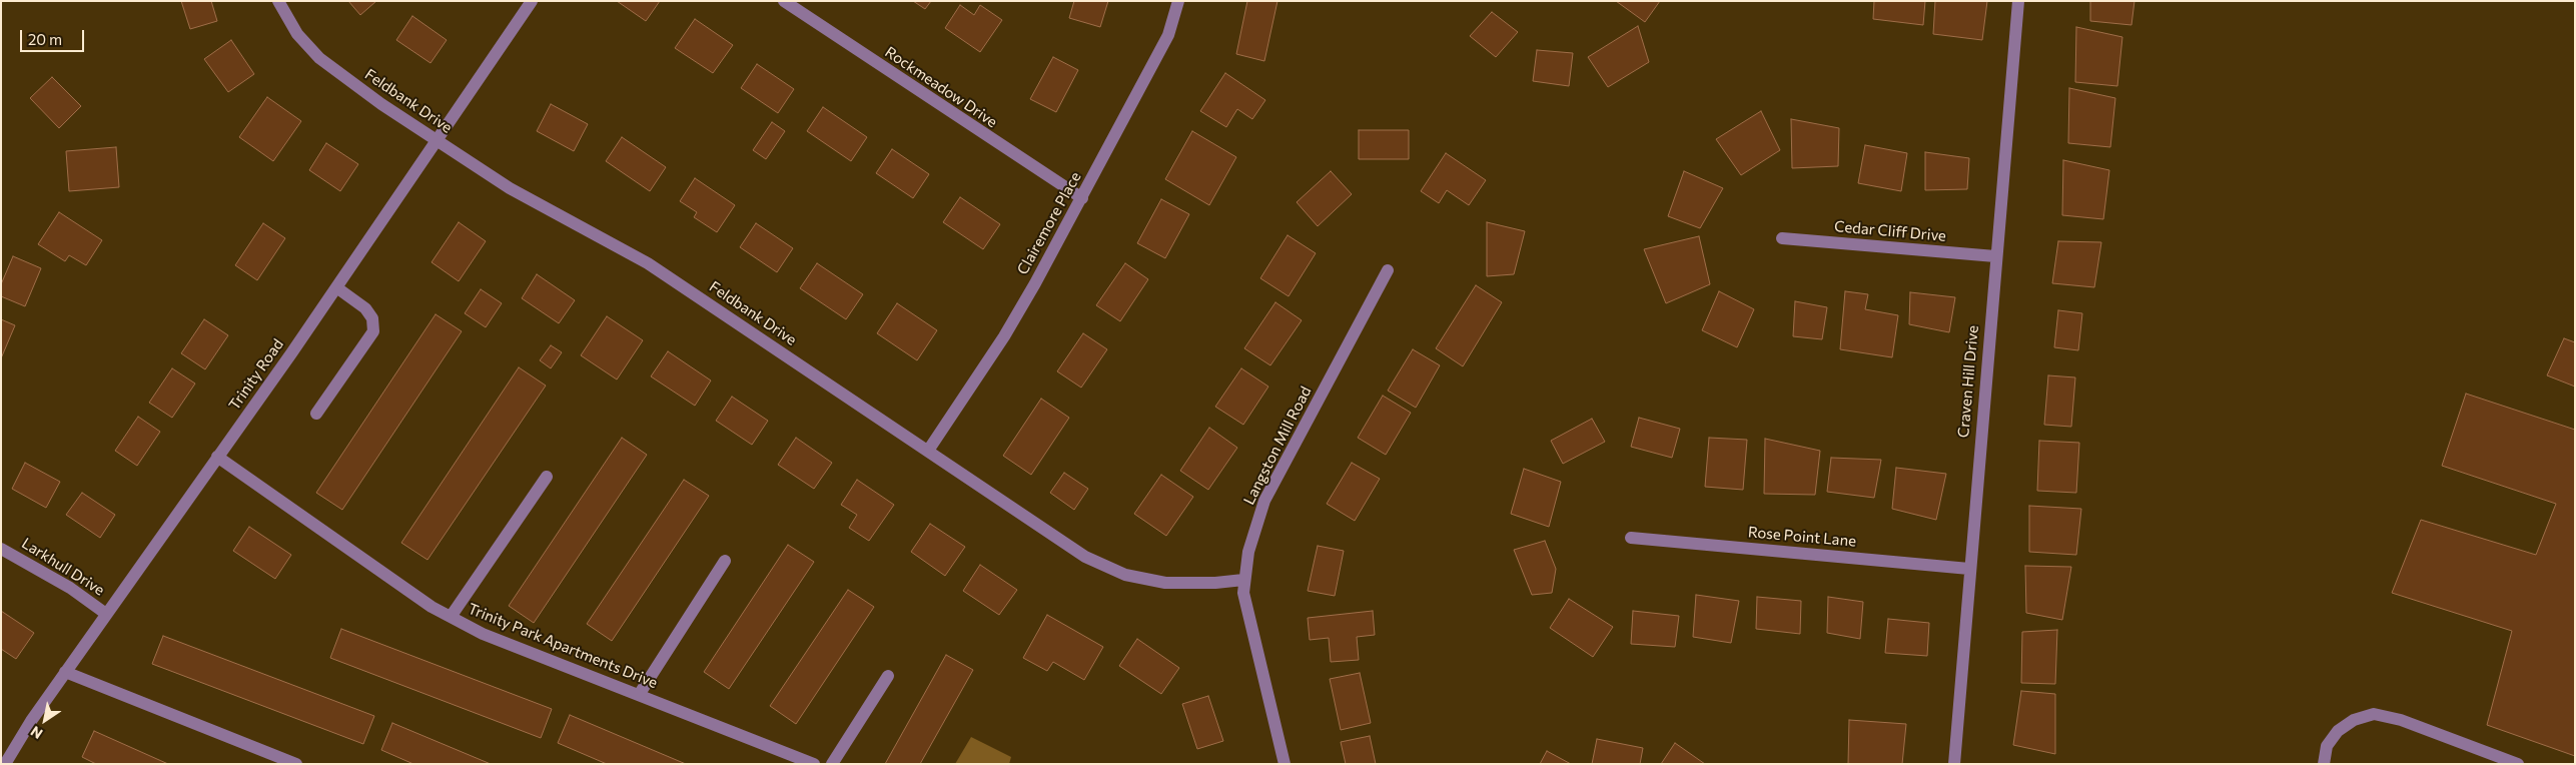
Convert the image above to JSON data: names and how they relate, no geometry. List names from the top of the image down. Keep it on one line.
{"streets":{"street":["Rockmeadow Drive","Feldbank Drive","Clairemore Place","Cedar Cliff Drive","Trinity Road","Craven Hill Drive","Langston Mill Road","Rose Point Lane","Larkhull Drive","Trinity Park Apartments Drive"]},"crossings":[["Rockmeadow Drive","Clairemore Place"],["Feldbank Drive","Clairemore Place"],["Feldbank Drive","Trinity Road"],["Feldbank Drive","Langston Mill Road"],["Cedar Cliff Drive","Craven Hill Drive"],["Trinity Road","Larkhull Drive"],["Trinity Road","Trinity Park Apartments Drive"],["Craven Hill Drive","Rose Point Lane"]],"scale_bar":"20 m","north":"bottom left"}
